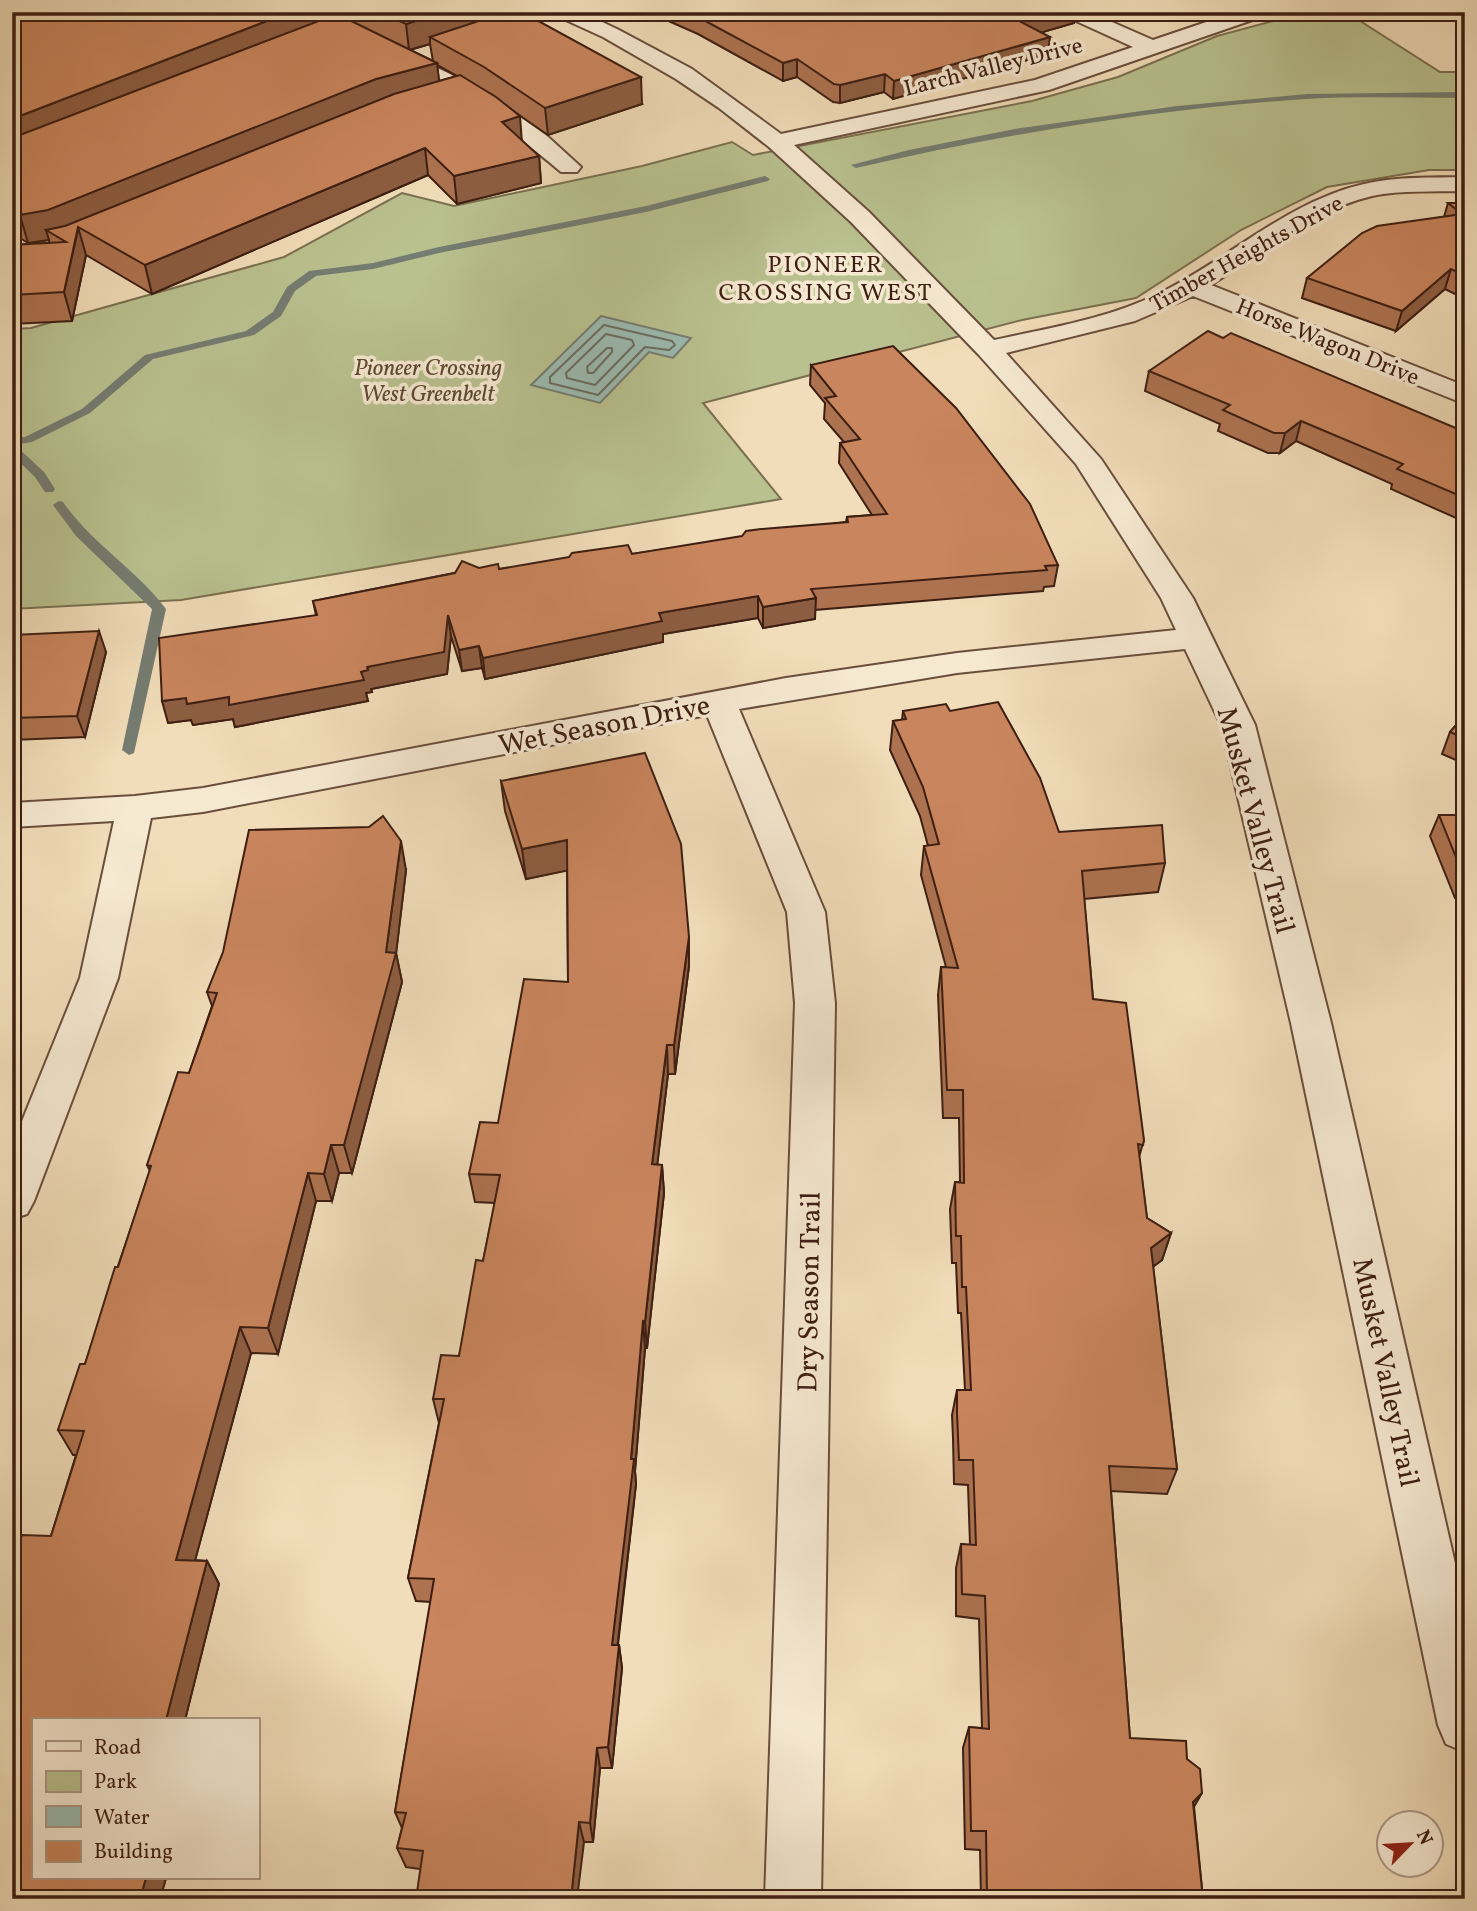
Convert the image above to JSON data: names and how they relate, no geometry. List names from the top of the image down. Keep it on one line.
{"streets":{"street":["Larch Valley Drive","Timber Heights Drive","Horse Wagon Drive","Wet Season Drive","Musket Valley Trail","Dry Season Trail"]},"crossings":[["Larch Valley Drive","Musket Valley Trail"],["Timber Heights Drive","Horse Wagon Drive"],["Timber Heights Drive","Musket Valley Trail"],["Wet Season Drive","Musket Valley Trail"],["Wet Season Drive","Dry Season Trail"]],"districts":["PIONEER CROSSING WEST"],"parks":["Pioneer Crossing West Greenbelt"],"legend":["Road","Park","Water","Building"],"north":"top right"}
